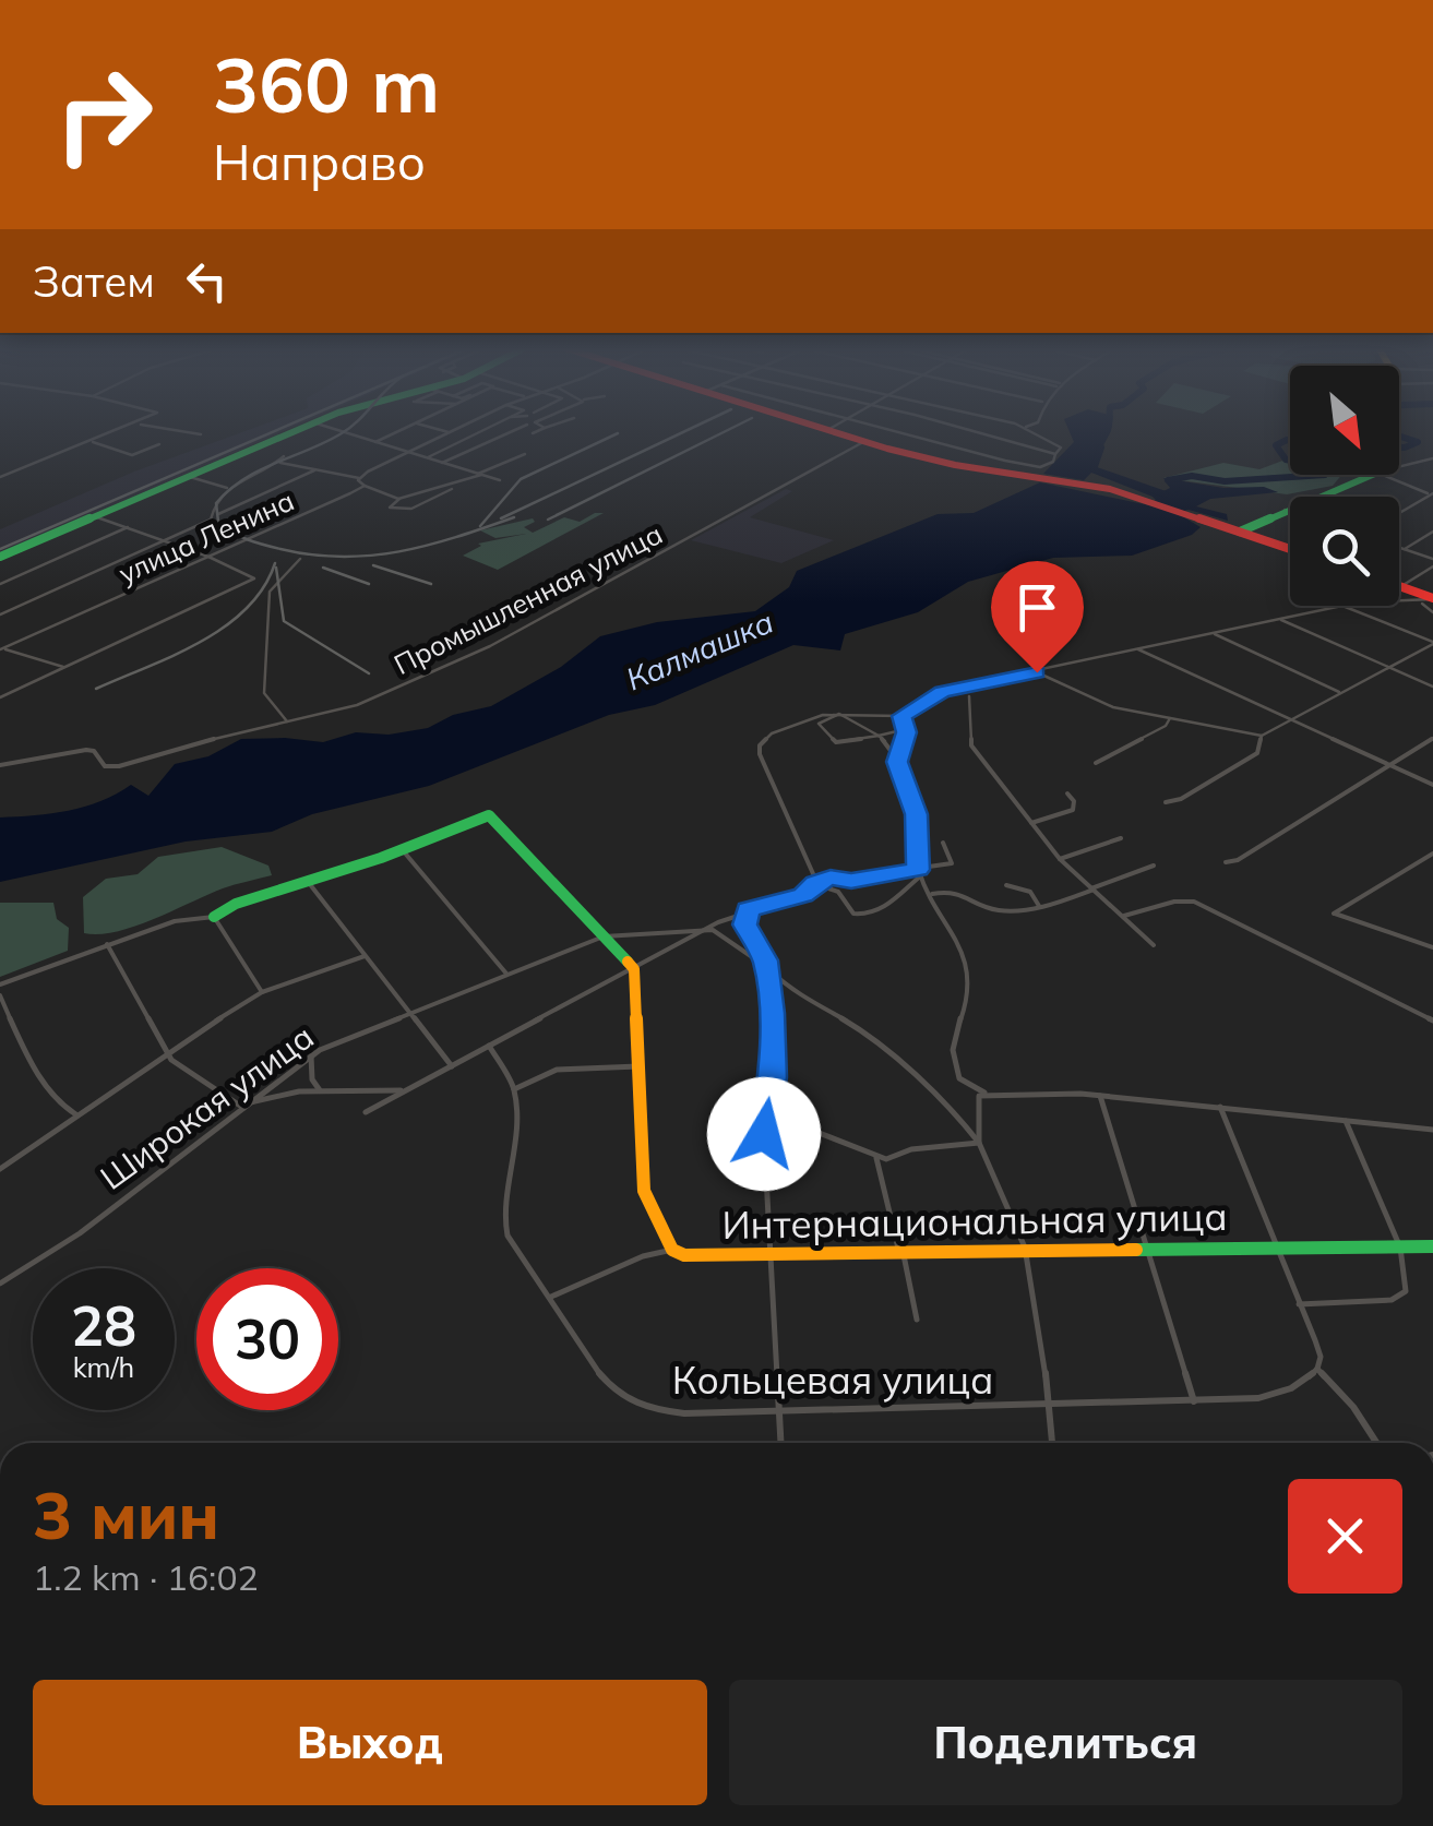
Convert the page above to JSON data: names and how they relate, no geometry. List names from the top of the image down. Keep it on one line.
{"streets":{"main road":["Интернациональная улица"],"street":["улица Ленина","Промышленная улица","Широкая улица","Кольцевая улица"]},"water":["Калмашка"],"north":"bottom right","page":{"turn":["360 m","Направо"],"then":"Затем","speed":"28 km/h","limit":"30","heading":["3 мин","1.2 km · 16:02"],"buttons":["Выход","Поделиться"]}}
